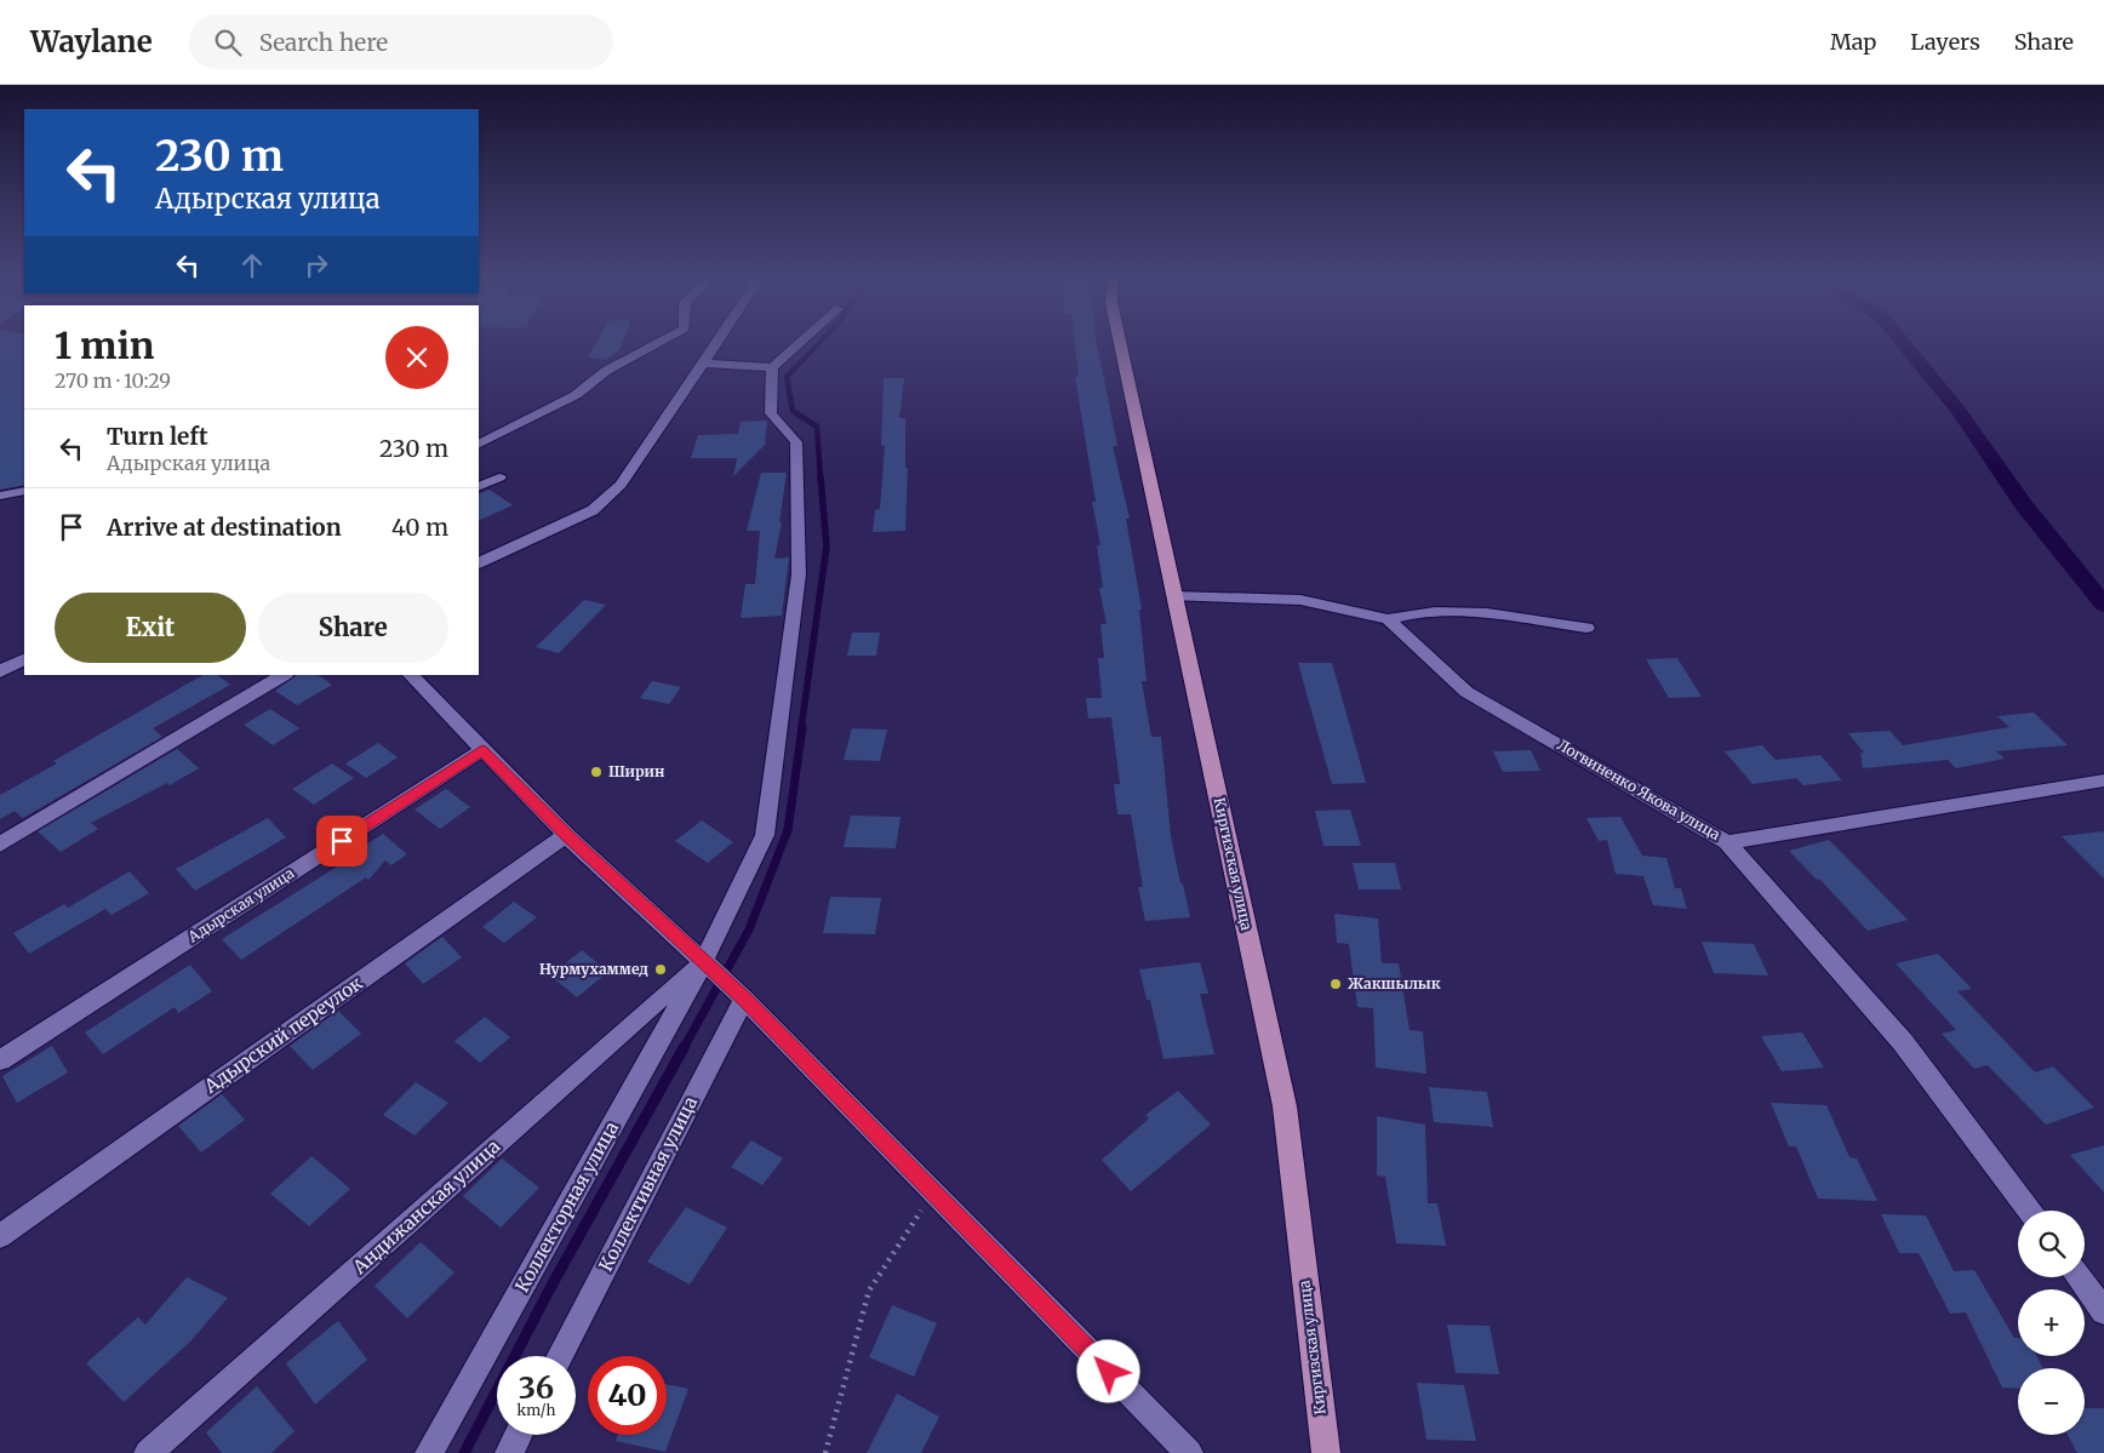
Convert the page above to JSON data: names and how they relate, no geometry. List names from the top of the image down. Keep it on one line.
{"streets":{"main road":["Киргизская улица"],"street":["Логвиненко Якова улица","Адырская улица","Адырский переулок","Коллективная улица","Андижанская улица","Коллекторная улица"]},"crossings":[["Андижанская улица","Коллекторная улица"]],"places":["Ширин","Нурмухаммед","Жакшылык"],"page":{"header":"Waylane","search":"Search here","nav":["Map","Layers","Share"],"turn":["230 m","Адырская улица"],"heading":["1 min","270 m · 10:29"],"list":[{"name":"Turn left","note":"Адырская улица","value":"230 m"},{"name":"Arrive at destination","value":"40 m"}],"buttons":["Exit","Share"],"map_buttons":["+","−"],"speed":"36 km/h","limit":"40"}}
